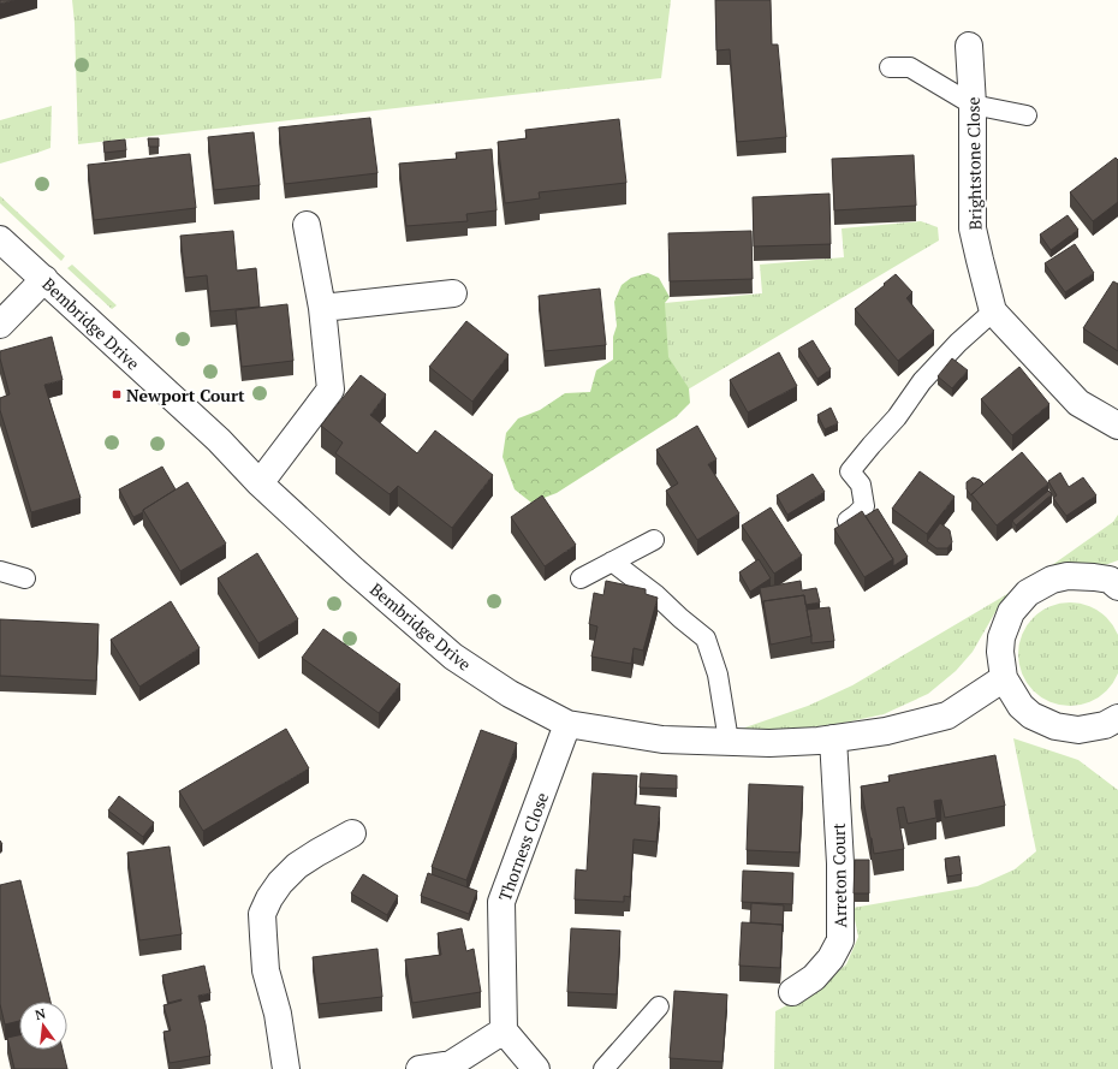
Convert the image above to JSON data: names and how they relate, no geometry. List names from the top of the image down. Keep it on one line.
{"streets":{"street":["Brightstone Close","Bembridge Drive","Thorness Close","Arreton Court"]},"crossings":[["Bembridge Drive","Thorness Close"],["Bembridge Drive","Arreton Court"]],"places":{"transit":["Newport Court"]},"north":"top"}
